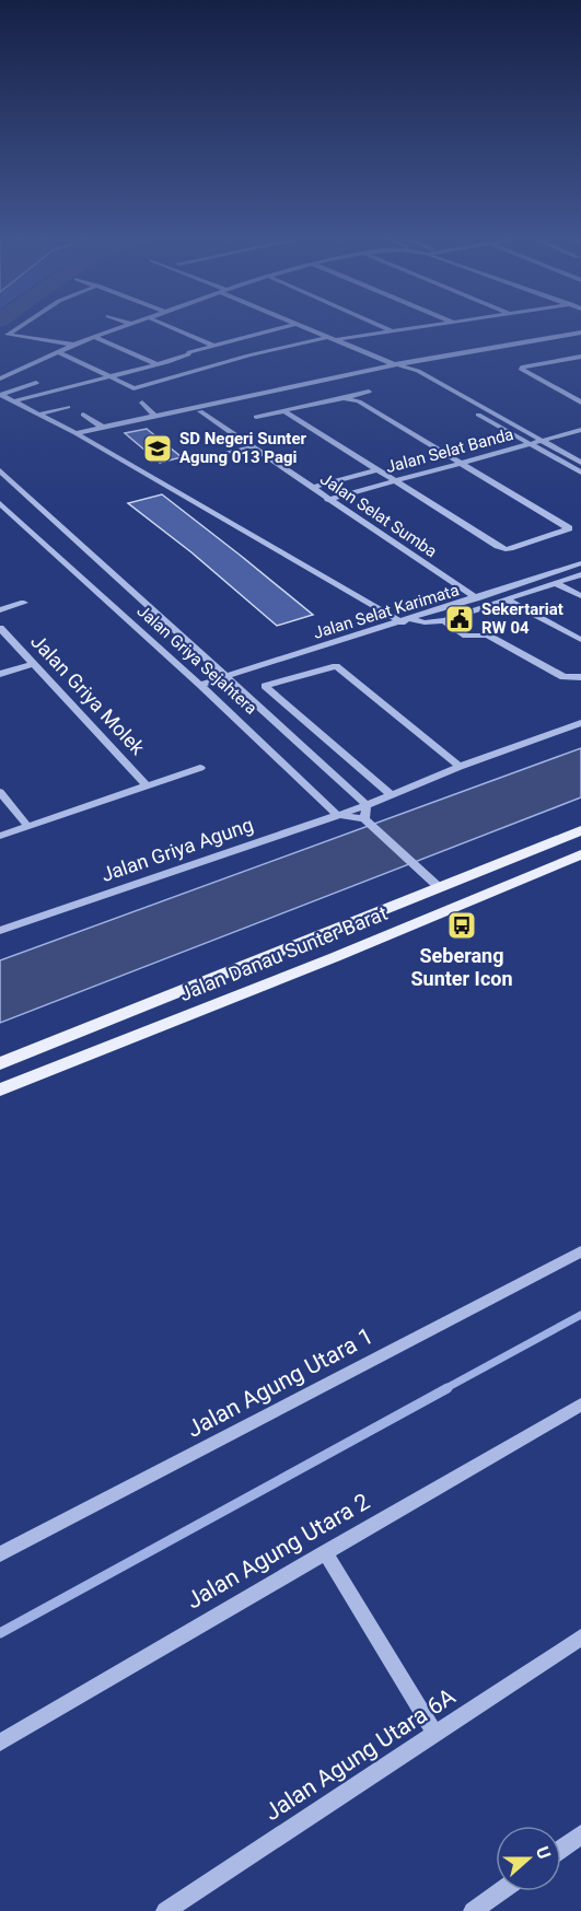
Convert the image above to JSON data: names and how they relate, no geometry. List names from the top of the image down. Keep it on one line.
{"streets":{"main road":["Jalan Danau Sunter Barat"],"street":["Jalan Selat Banda","Jalan Selat Sumba","Jalan Selat Karimata","Jalan Griya Sejahtera","Jalan Griya Molek","Jalan Griya Agung","Jalan Agung Utara 1","Jalan Agung Utara 2","Jalan Agung Utara 6A"]},"crossings":[["Jalan Selat Banda","Jalan Selat Sumba"],["Jalan Selat Sumba","Jalan Selat Karimata"],["Jalan Selat Karimata","Jalan Griya Sejahtera"],["Jalan Griya Sejahtera","Jalan Griya Agung"]],"places":{"school or university":["SD Negeri Sunter Agung 013 Pagi"],"public building":["Sekertariat RW 04"],"bus stop":["Seberang Sunter Icon"]},"north":"right"}
